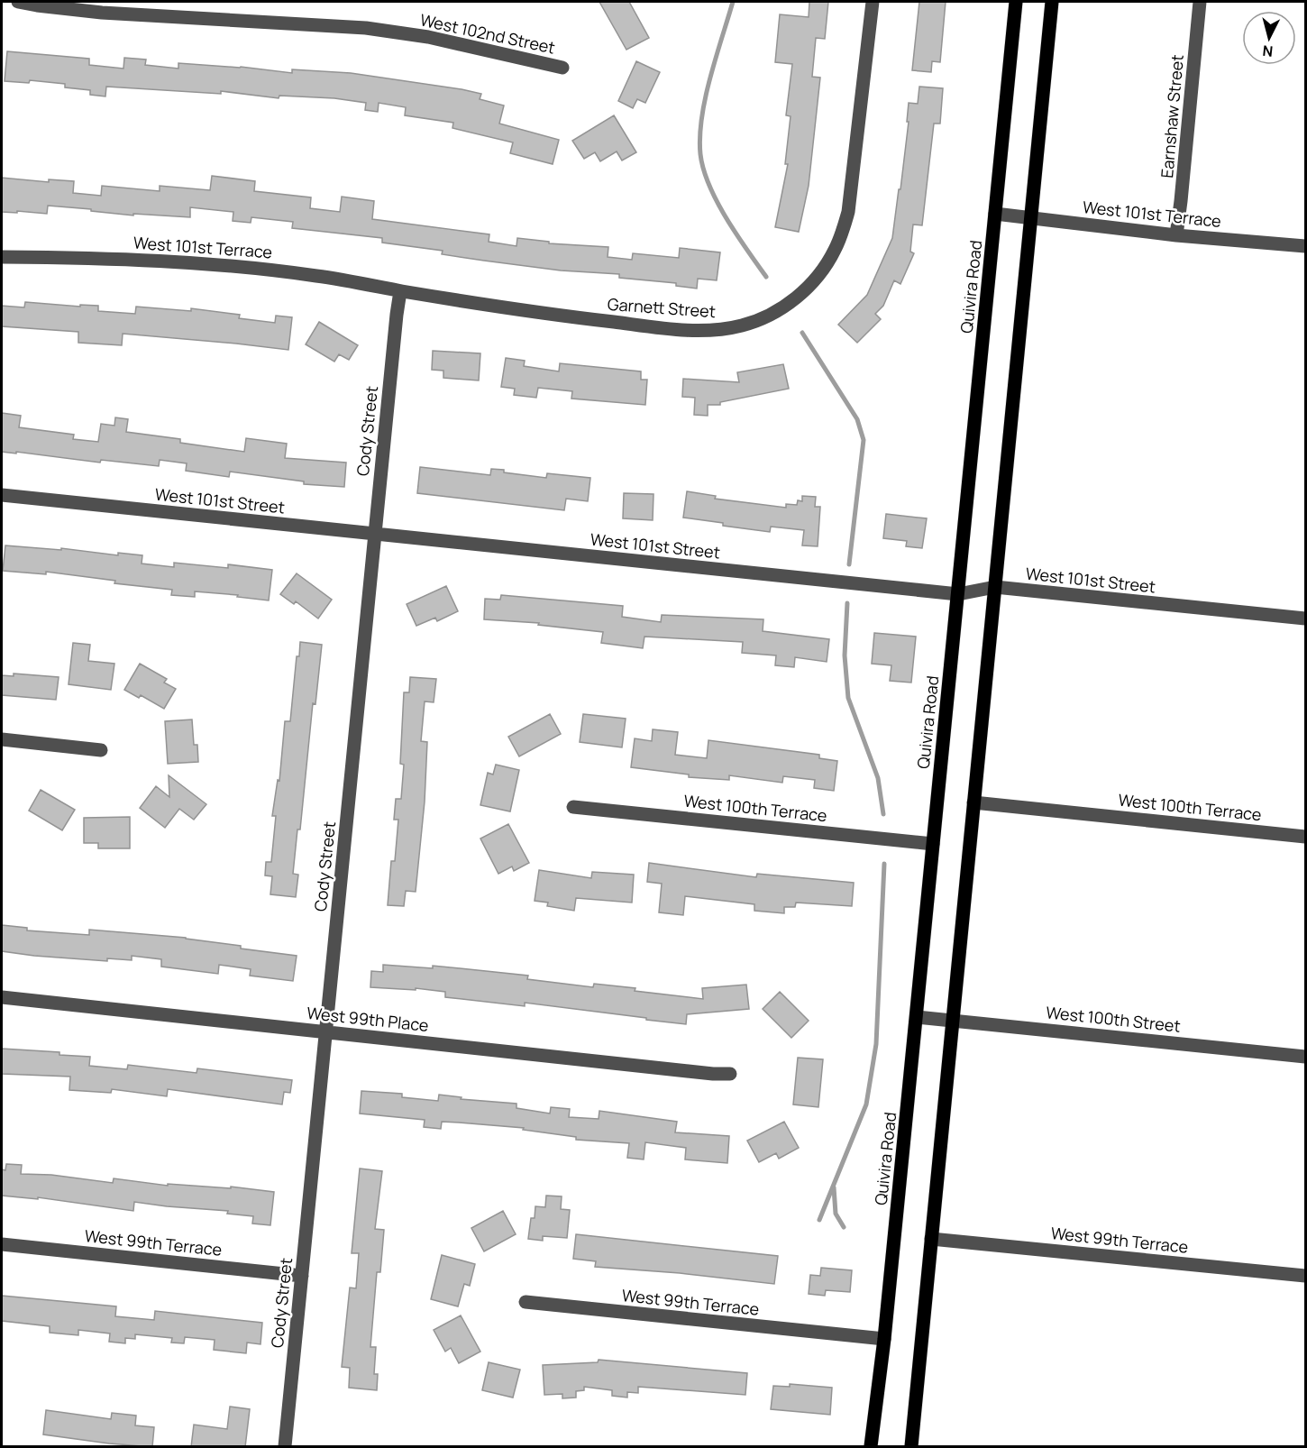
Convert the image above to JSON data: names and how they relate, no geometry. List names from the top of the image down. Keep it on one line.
{"streets":{"main road":["Quivira Road"],"street":["West 102nd Street","Earnshaw Street","West 101st Terrace","Garnett Street","Cody Street","West 101st Street","West 100th Terrace","West 99th Place","West 100th Street","West 99th Terrace"]},"crossings":[["Earnshaw Street","West 101st Terrace"],["West 101st Terrace","Quivira Road"],["West 101st Terrace","Garnett Street"],["West 101st Terrace","Cody Street"],["Quivira Road","West 101st Street"],["Quivira Road","West 100th Terrace"],["Quivira Road","West 100th Street"],["Quivira Road","West 99th Terrace"],["Garnett Street","Cody Street"],["Cody Street","West 101st Street"],["Cody Street","West 99th Place"],["Cody Street","West 99th Terrace"]],"north":"bottom"}
